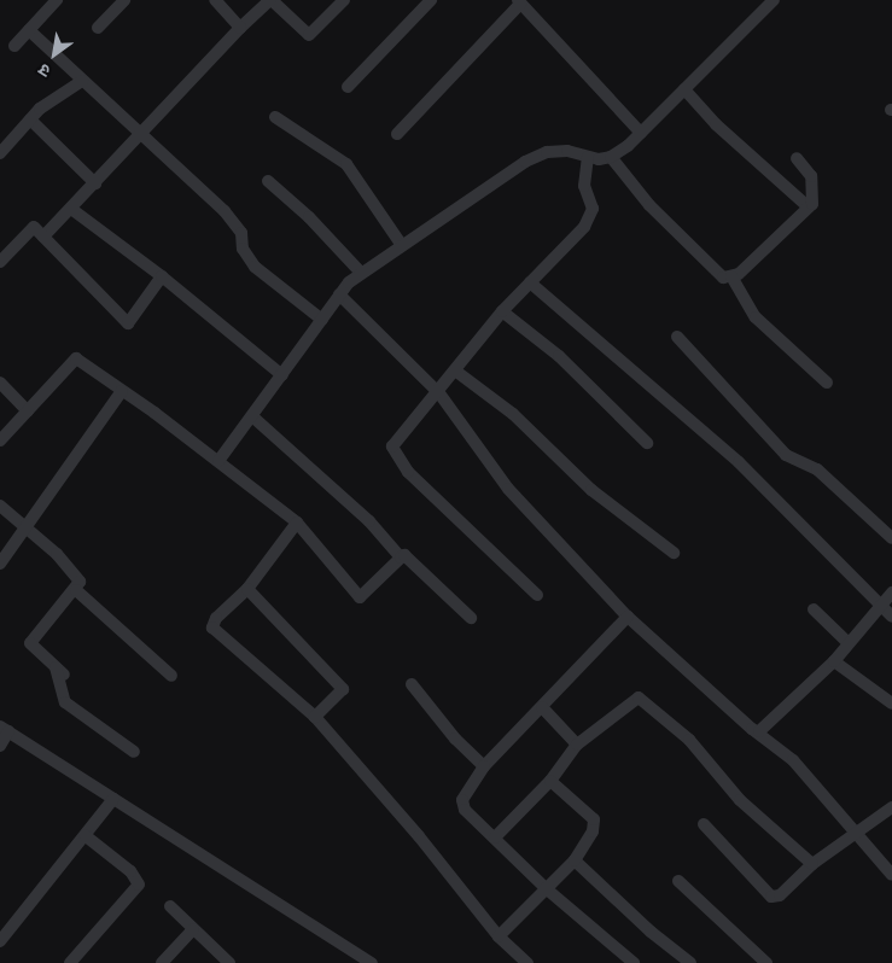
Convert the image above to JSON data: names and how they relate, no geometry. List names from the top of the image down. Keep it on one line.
{"north":"bottom left"}
